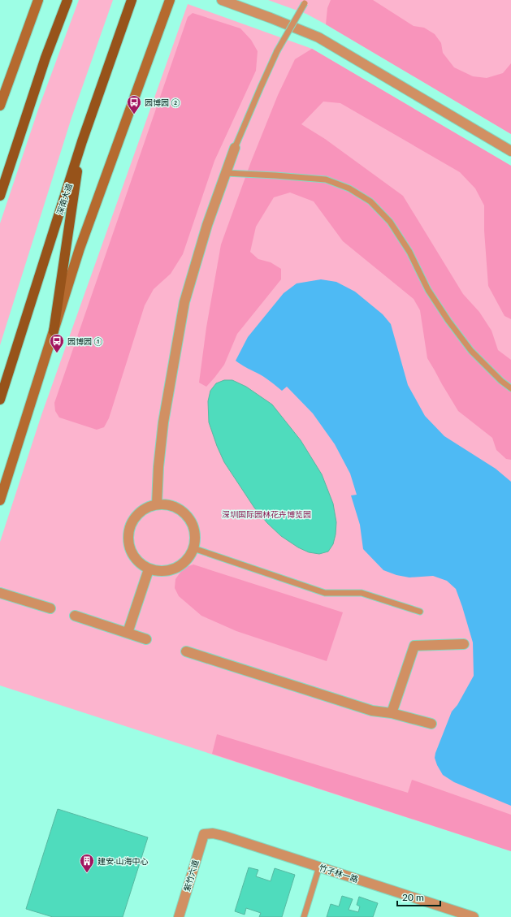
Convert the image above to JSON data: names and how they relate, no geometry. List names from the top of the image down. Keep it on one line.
{"streets":{"main road":["深南大道"],"street":["竹子林一路","紫竹六道"]},"crossings":[["竹子林一路","紫竹六道"]],"parks":["深圳国际园林花卉博览园"],"places":{"bus stop":["园博园 ②","园博园 ①"],"building":["建安·山海中心"]},"scale_bar":"20 m"}
